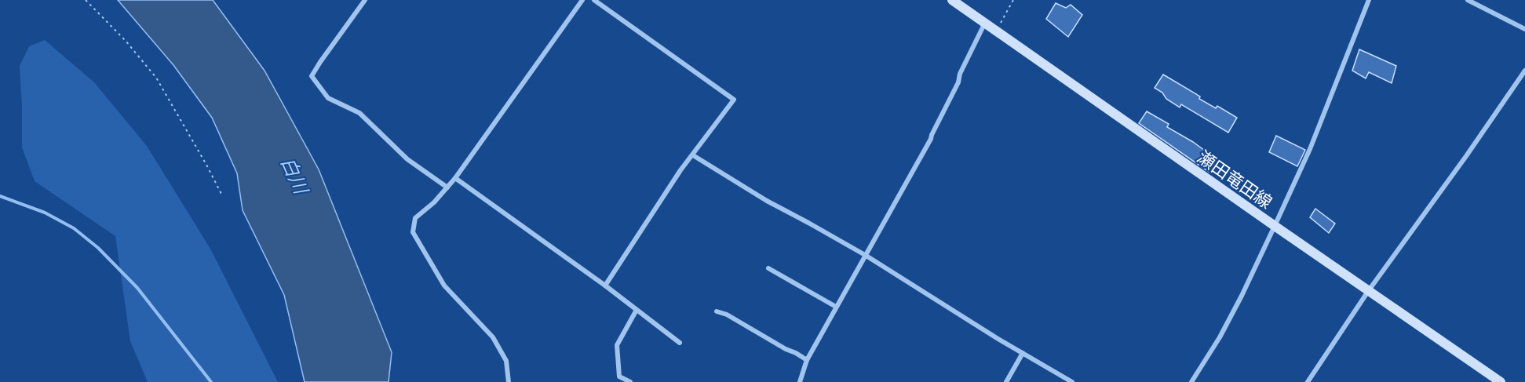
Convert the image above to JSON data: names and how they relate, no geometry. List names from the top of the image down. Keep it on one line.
{"streets":{"main road":["瀬田竜田線"]},"water":["白川"]}
